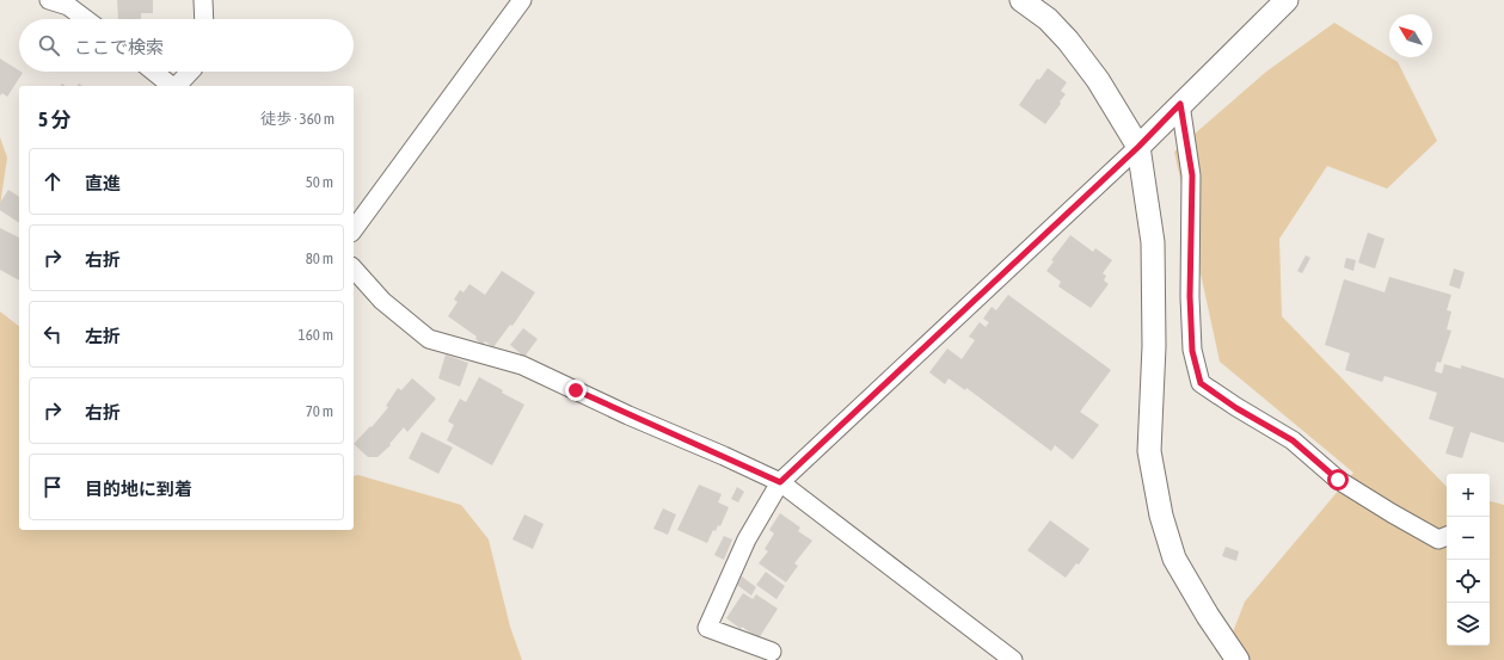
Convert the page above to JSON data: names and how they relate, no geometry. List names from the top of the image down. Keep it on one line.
{"north":"top left","page":{"search":"ここで検索","heading":["5 分","徒歩 · 360 m"],"list":[["直進","50 m"],["右折","80 m"],["左折","160 m"],["右折","70 m"],"目的地に到着"],"map_buttons":["+","−"]}}
